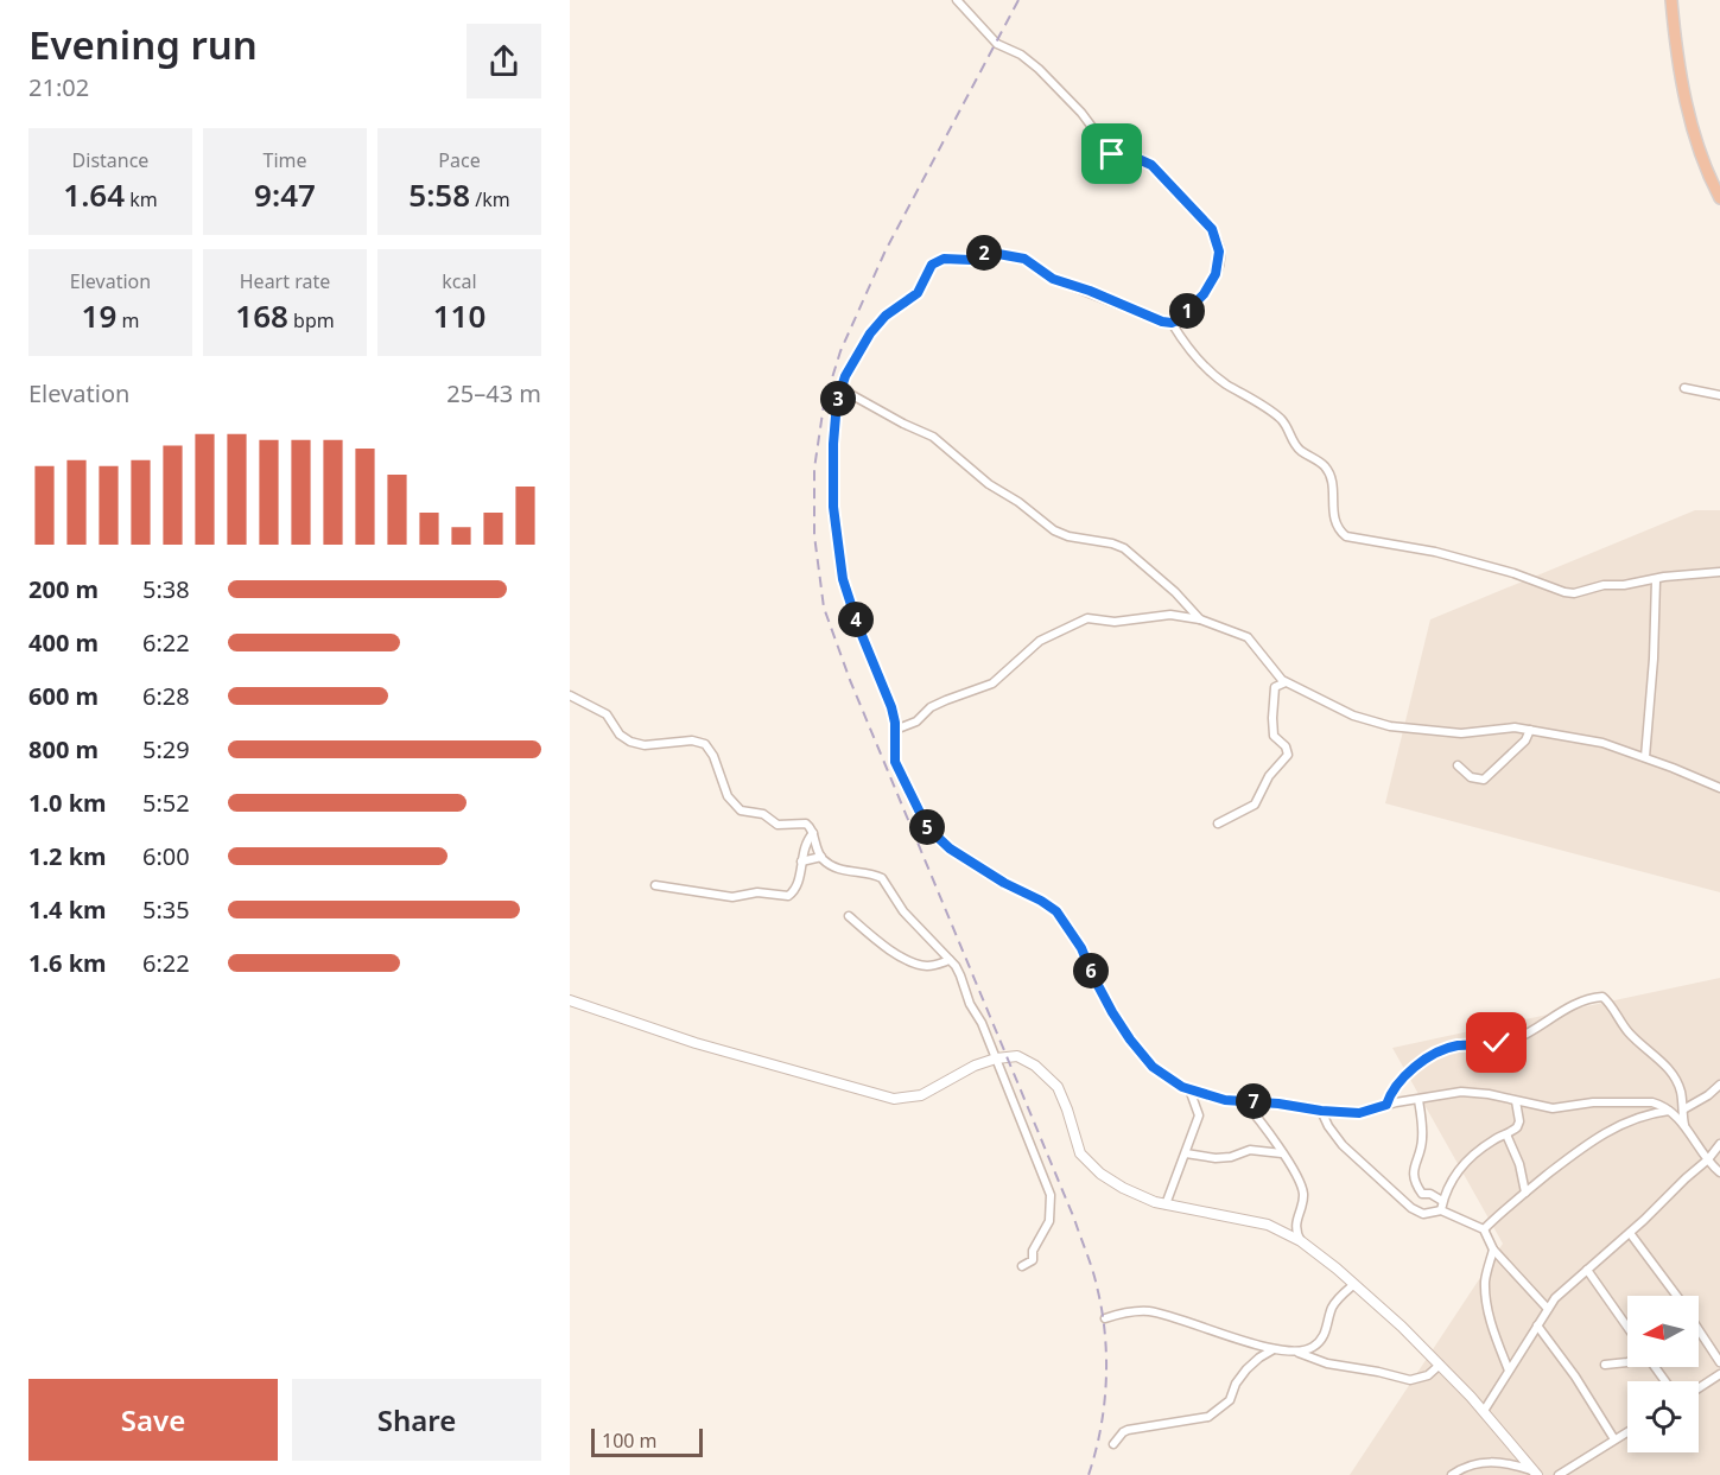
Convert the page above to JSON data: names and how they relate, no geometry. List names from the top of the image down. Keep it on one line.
{"scale_bar":"100 m","north":"left","page":{"heading":["Evening run","21:02"],"stats":[["Distance","1.64 km"],["Time","9:47"],["Pace","5:58 /km"],["Elevation","19 m"],["Heart rate","168 bpm"],["kcal","110"]],"pins":["2","1","3","4","5","6","7"],"chart":["Elevation","25–43 m"],"list":[{"name":"200 m","note":"5:38"},{"name":"400 m","note":"6:22"},{"name":"600 m","note":"6:28"},{"name":"800 m","note":"5:29"},{"name":"1.0 km","note":"5:52"},{"name":"1.2 km","note":"6:00"},{"name":"1.4 km","note":"5:35"},{"name":"1.6 km","note":"6:22"}],"buttons":["Save","Share"],"scale":"100 m"}}
